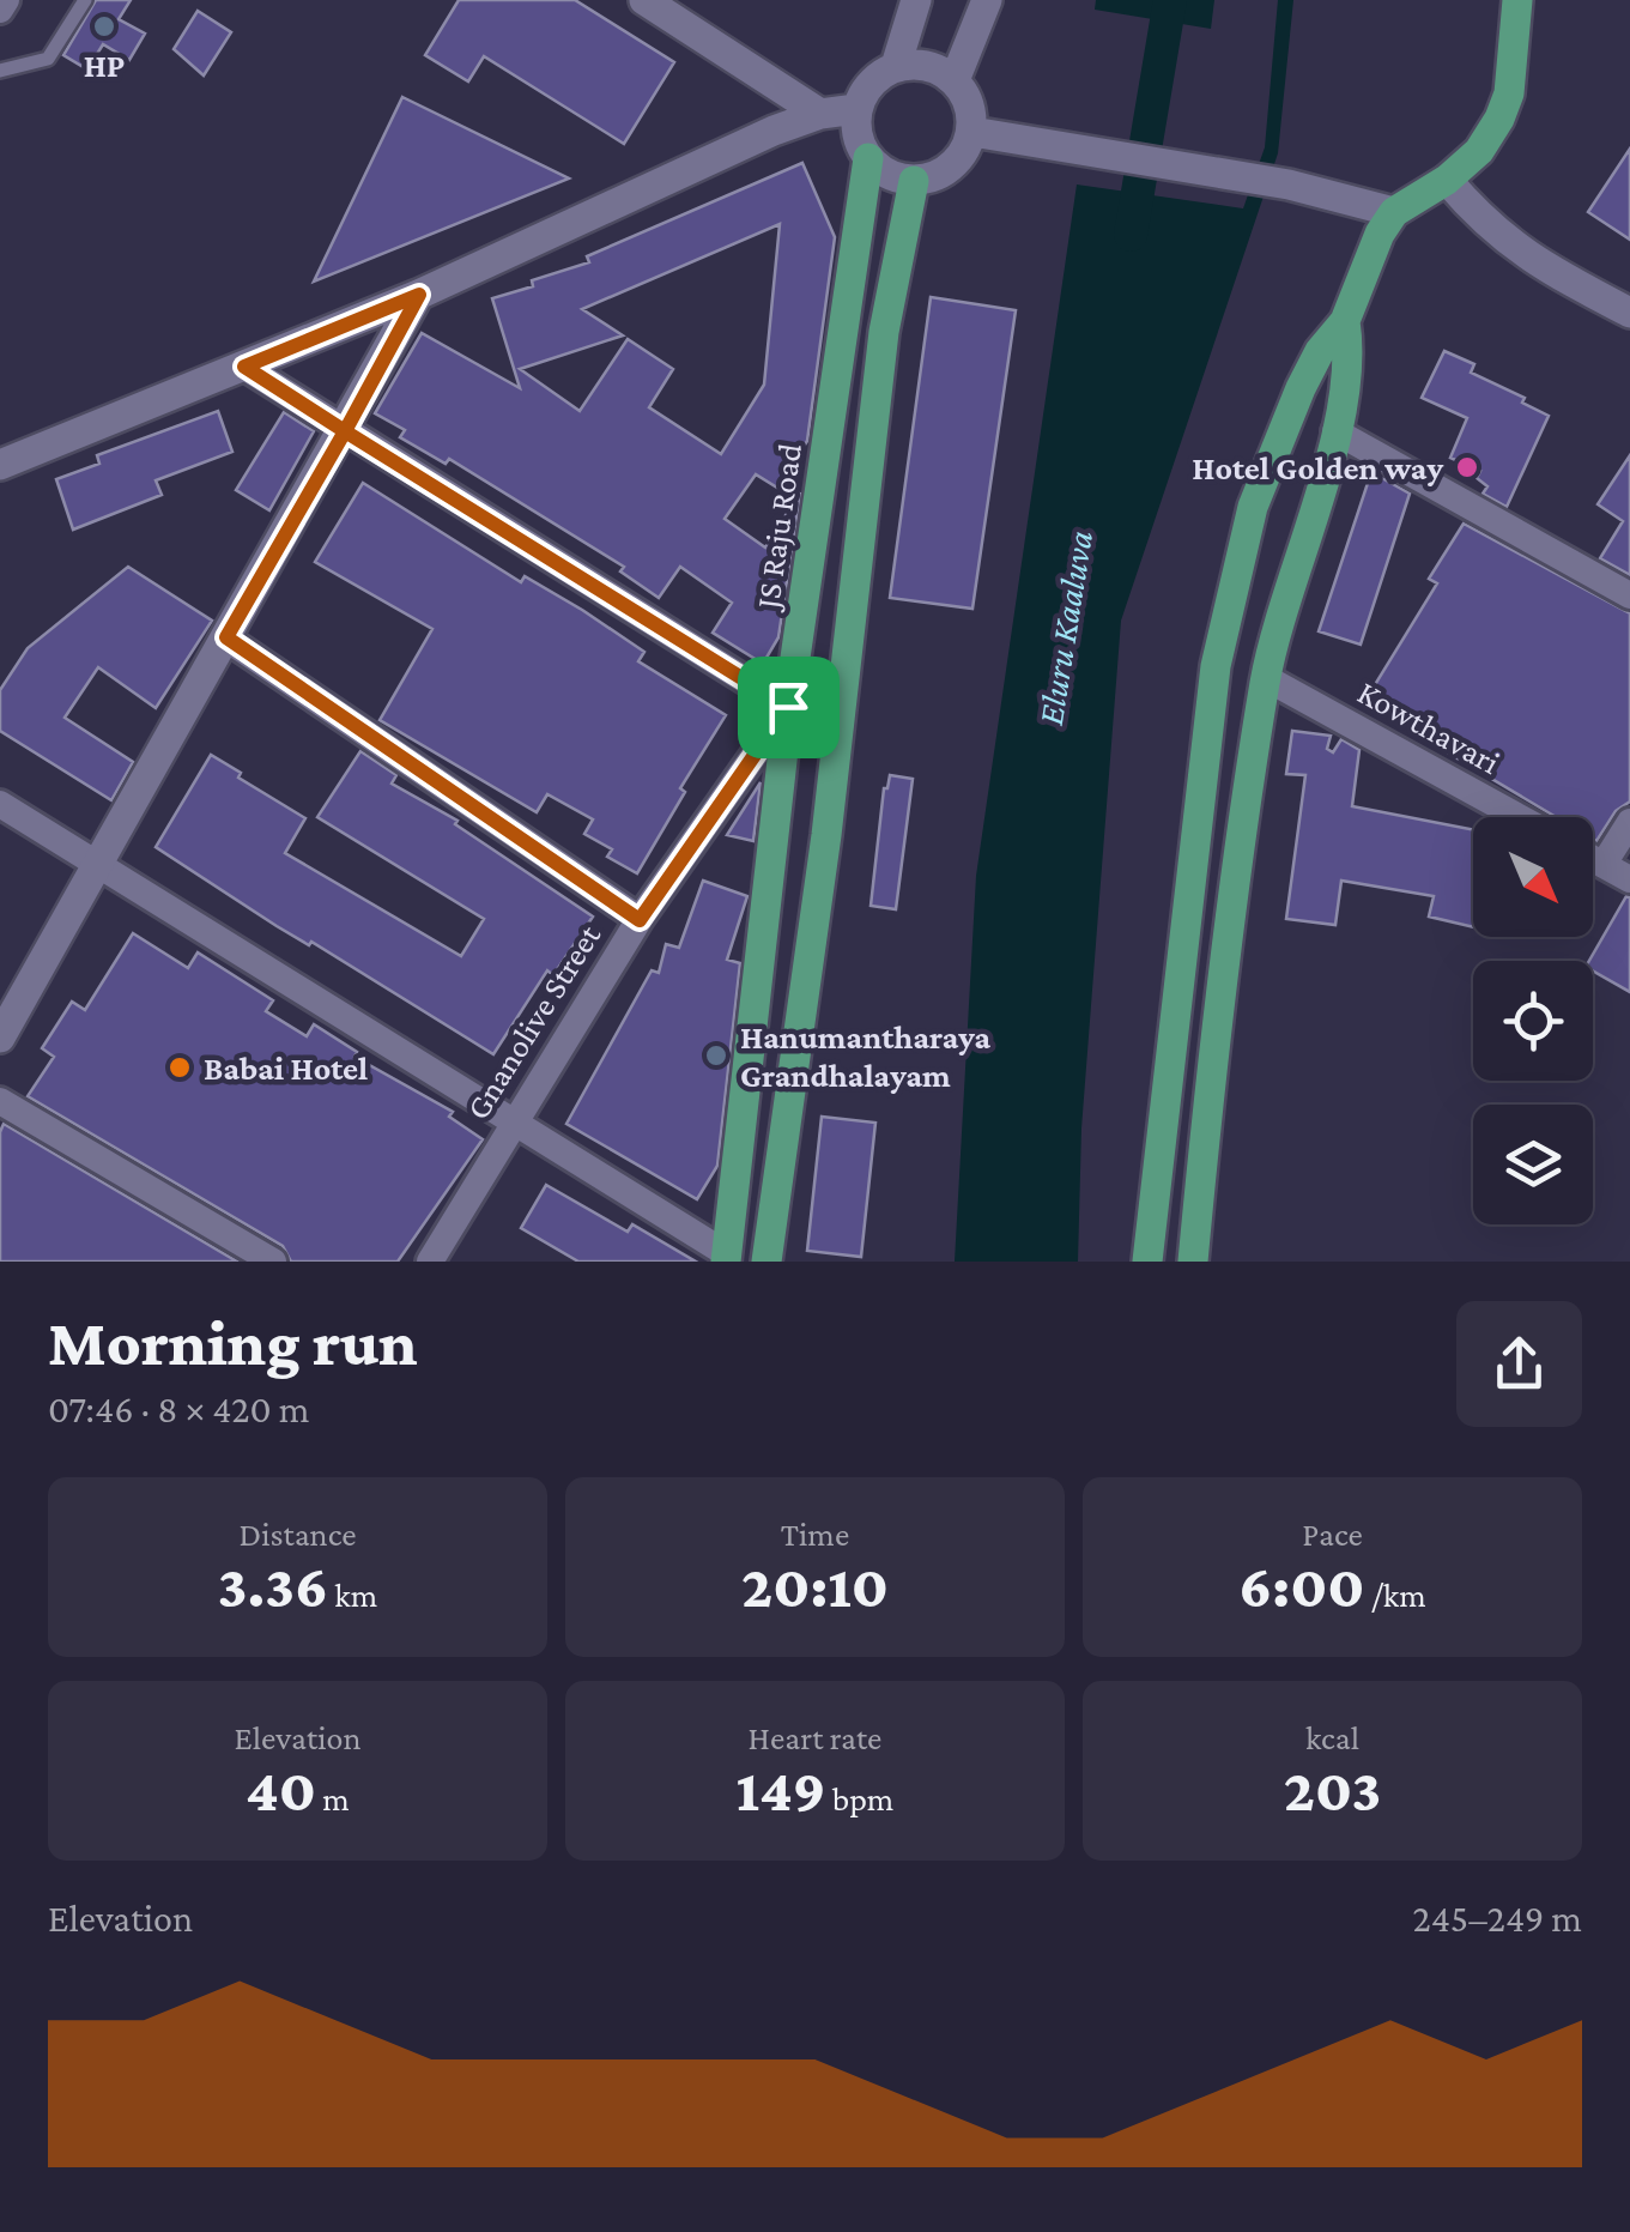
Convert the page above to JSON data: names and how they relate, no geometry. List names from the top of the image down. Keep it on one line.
{"streets":{"main road":["JS Raju Road"],"street":["Kowthavari","Gnanolive Street"]},"crossings":[["JS Raju Road","Gnanolive Street"]],"water":["Eluru Kaaluva"],"places":["HP","Hotel Golden way","Hanumantharaya Grandhalayam","Babai Hotel"],"north":"bottom right","page":{"heading":["Morning run","07:46 · 8 × 420 m"],"stats":[["Distance","3.36 km"],["Time","20:10"],["Pace","6:00 /km"],["Elevation","40 m"],["Heart rate","149 bpm"],["kcal","203"]],"chart":["Elevation","245–249 m"]}}
